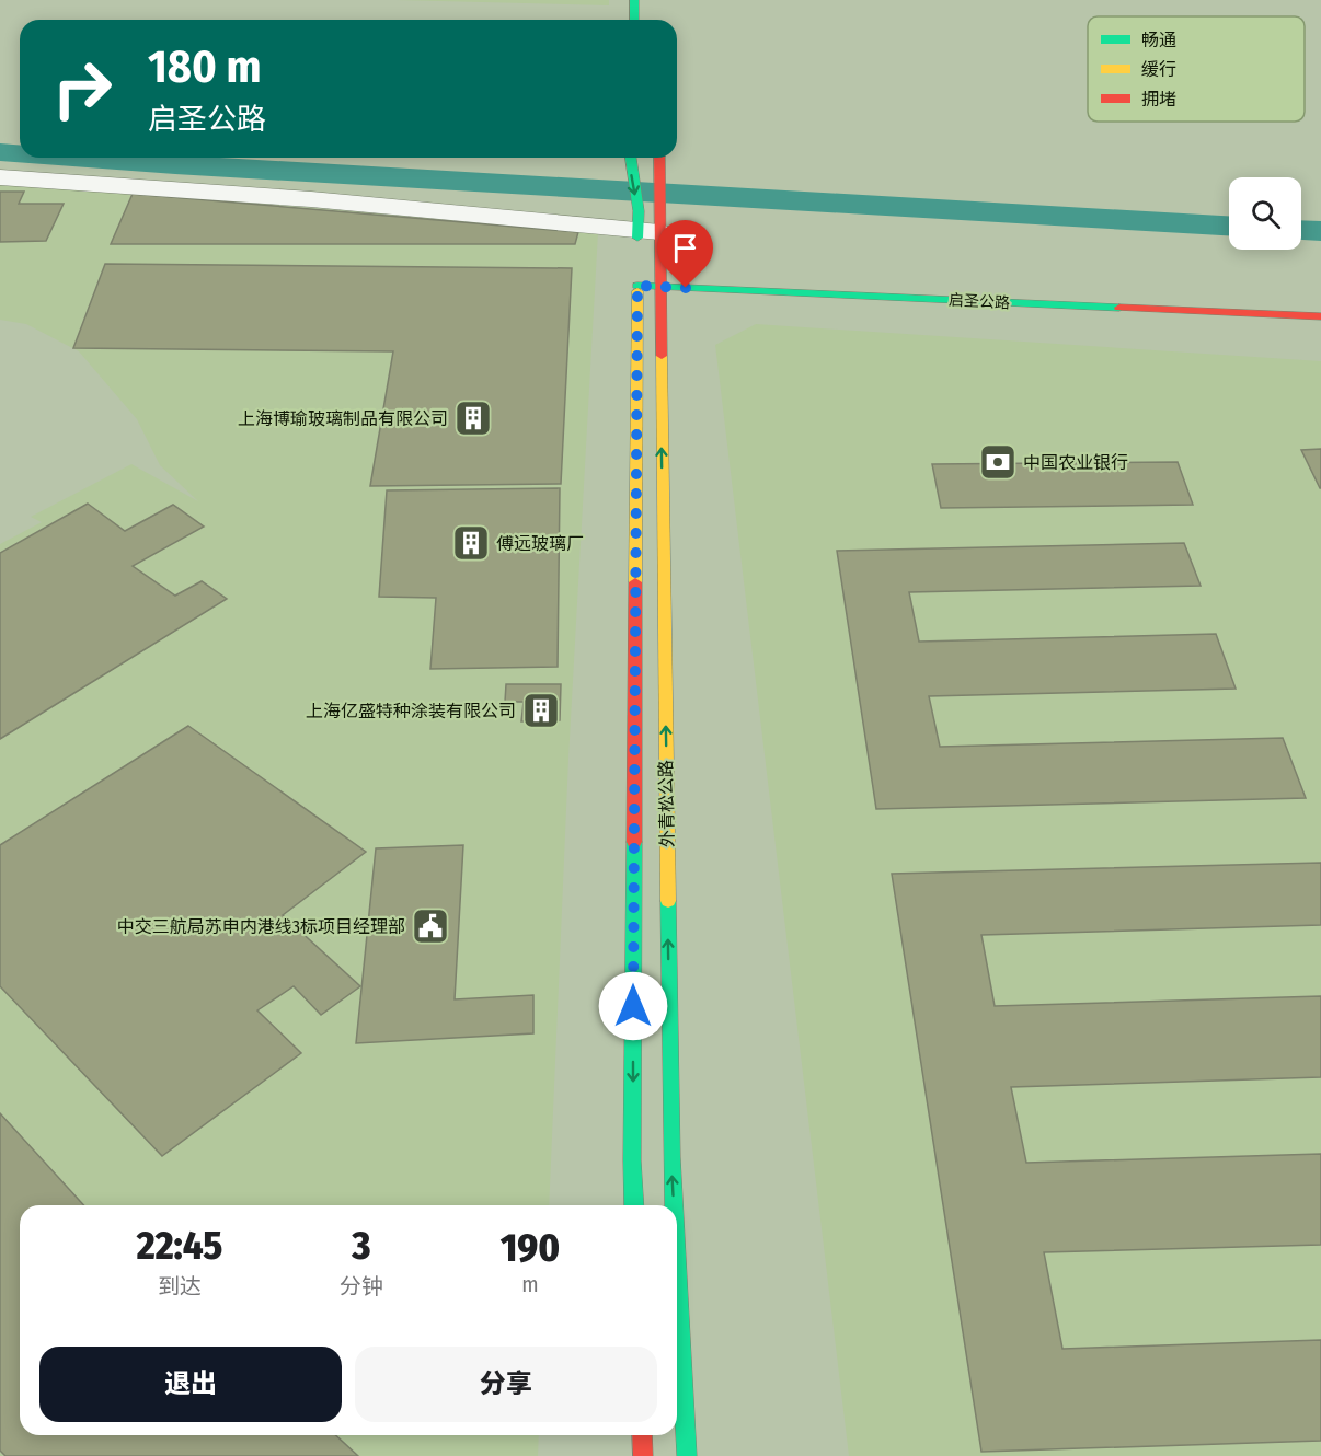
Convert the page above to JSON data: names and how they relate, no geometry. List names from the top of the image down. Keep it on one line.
{"streets":{"main road":["启圣公路","外青松公路"]},"crossings":[["启圣公路","外青松公路"]],"places":{"building":["上海博瑜玻璃制品有限公司","傅远玻璃厂","上海亿盛特种涂装有限公司"],"bank":["中国农业银行"],"public building":["中交三航局苏申内港线3标项目经理部"]},"legend":["畅通","缓行","拥堵"],"page":{"turn":["180 m","启圣公路"],"eta":["22:45","到达","3","分钟","190","m"],"buttons":["退出","分享"]}}
